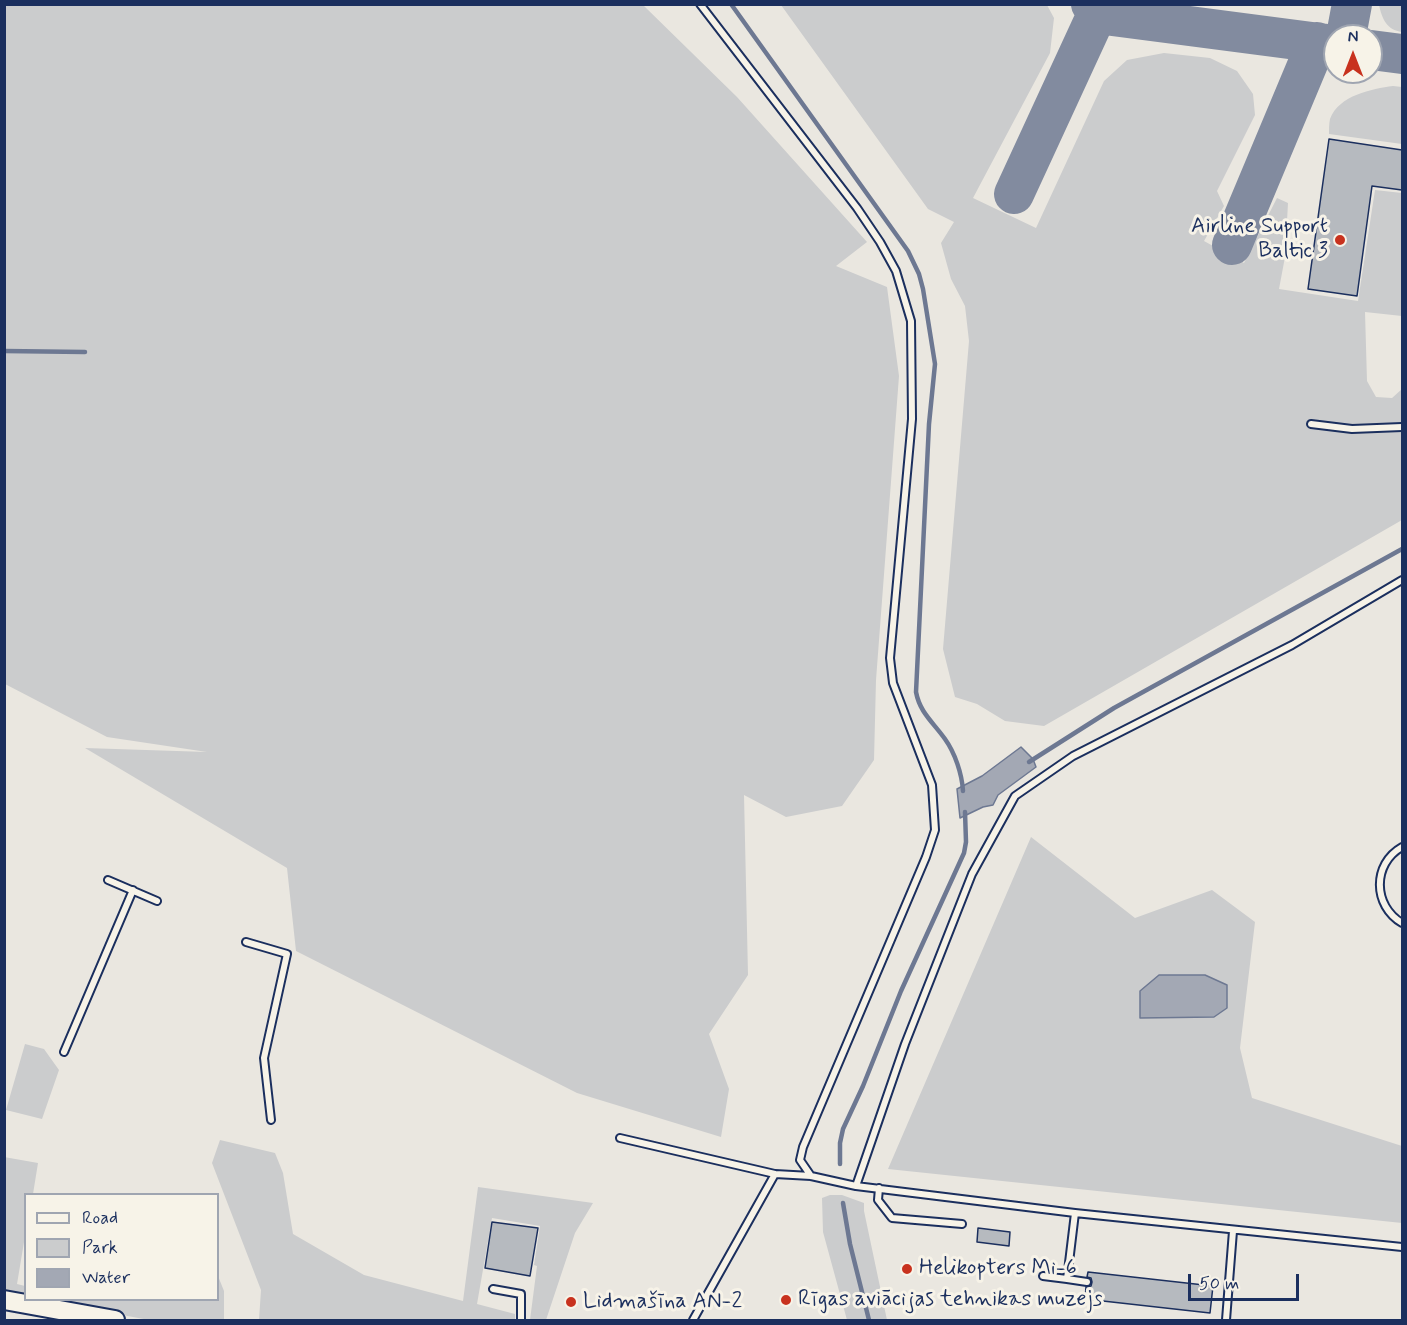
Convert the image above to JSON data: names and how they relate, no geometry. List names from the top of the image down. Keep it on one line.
{"places":["Airline Support Baltic 3","Helikopters Mi-6","Rīgas aviācijas tehnikas muzejs","Lidmašīna AN-2"],"legend":["Road","Park","Water"],"scale_bar":"50 m","north":"top"}
